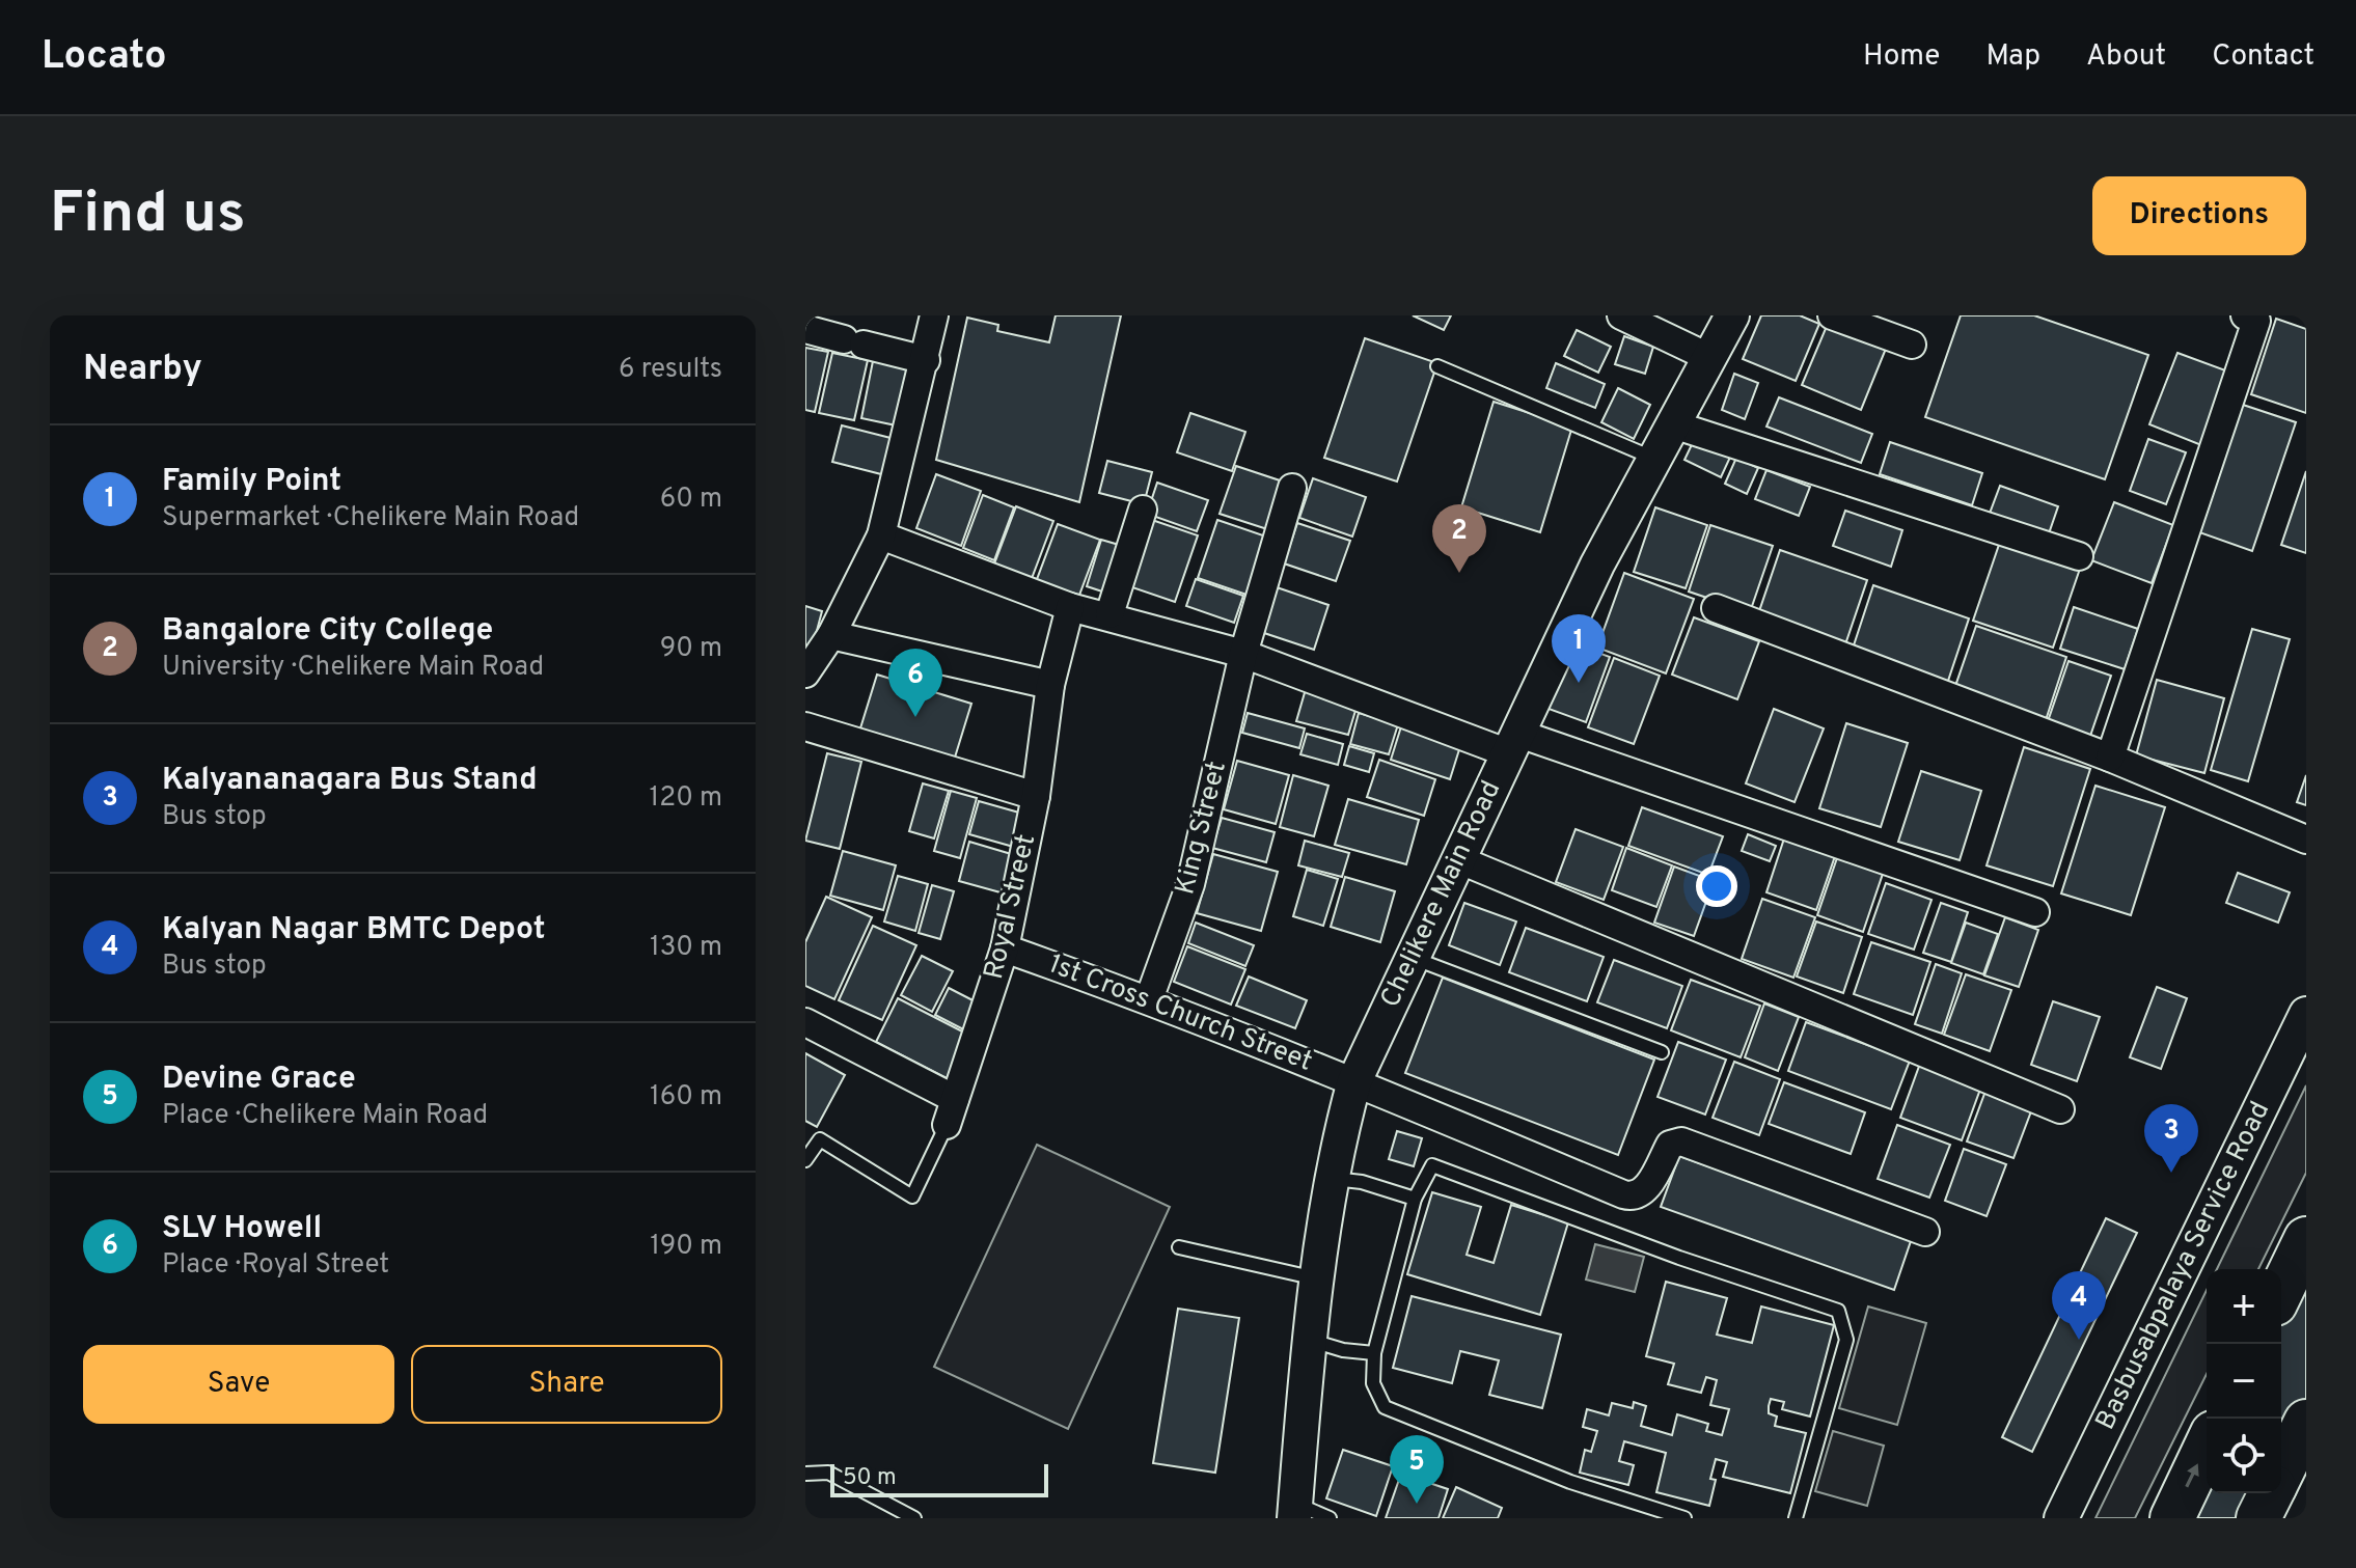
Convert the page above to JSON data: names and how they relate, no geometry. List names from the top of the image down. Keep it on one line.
{"streets":{"street":["King Street","Chelikere Main Road","Royal Street","1st Cross Church Street","Basbusabpalaya Service Road"]},"crossings":[["King Street","1st Cross Church Street"],["Chelikere Main Road","1st Cross Church Street"],["Royal Street","1st Cross Church Street"]],"scale_bar":"50 m","page":{"header":"Locato","nav":["Home","Map","About","Contact"],"buttons":["Directions",["Save","Share"]],"title":"Find us","heading":["Nearby","6 results"],"list":[{"mark":"1","name":"Family Point","note":"Supermarket · Chelikere Main Road","value":"60 m"},{"mark":"2","name":"Bangalore City College","note":"University · Chelikere Main Road","value":"90 m"},{"mark":"3","name":"Kalyananagara Bus Stand","note":"Bus stop","value":"120 m"},{"mark":"4","name":"Kalyan Nagar BMTC Depot","note":"Bus stop","value":"130 m"},{"mark":"5","name":"Devine Grace","note":"Place · Chelikere Main Road","value":"160 m"},{"mark":"6","name":"SLV Howell","note":"Place · Royal Street","value":"190 m"}],"pins":["2","1","6","3","4","5"],"map_buttons":["+","−"],"scale":"50 m"}}
